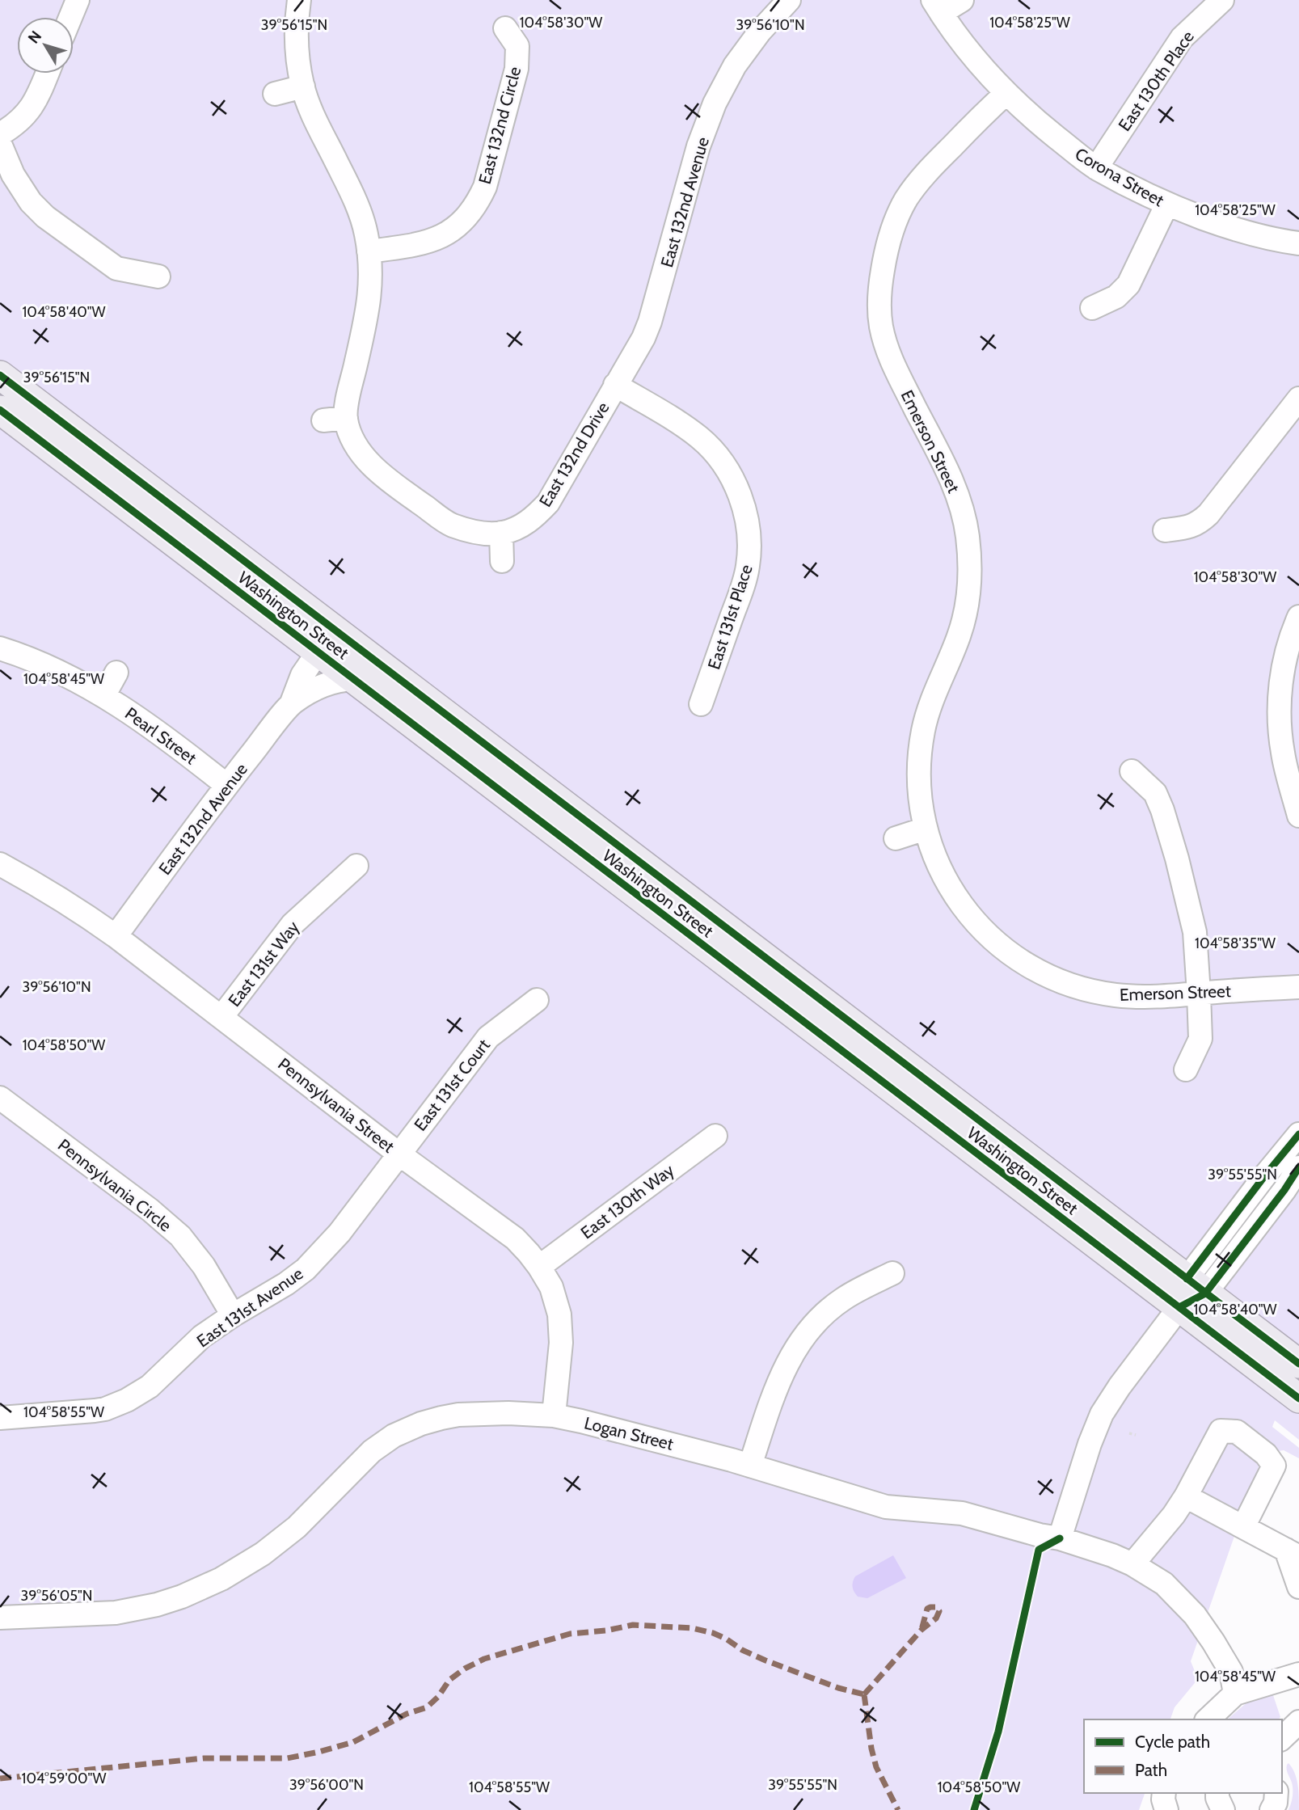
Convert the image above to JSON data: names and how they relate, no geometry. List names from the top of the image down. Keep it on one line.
{"streets":{"main road":["Washington Street"],"street":["East 130th Place","East 132nd Circle","Corona Street","East 132nd Avenue","Emerson Street","East 132nd Drive","East 131st Place","Pearl Street","East 131st Way","East 131st Court","Pennsylvania Street","Pennsylvania Circle","East 130th Way","East 131st Avenue","Logan Street"]},"crossings":[["East 130th Place","Corona Street"],["East 132nd Circle","East 132nd Drive"],["Corona Street","Emerson Street"],["East 132nd Avenue","East 132nd Drive"],["East 132nd Avenue","Washington Street"],["East 132nd Avenue","East 131st Place"],["East 132nd Avenue","Pearl Street"],["East 132nd Avenue","Pennsylvania Street"],["East 132nd Drive","East 131st Place"],["East 131st Way","Pennsylvania Street"],["East 131st Court","Pennsylvania Street"],["East 131st Court","East 131st Avenue"],["Pennsylvania Street","East 130th Way"],["Pennsylvania Street","East 131st Avenue"],["Pennsylvania Street","Logan Street"],["Pennsylvania Circle","East 131st Avenue"]],"legend":["Cycle path","Path"],"north":"top left","coordinates":["104°58'30\"W","104°58'25\"W","39°56'15\"N","39°56'10\"N","104°58'40\"W","104°58'45\"W","104°58'35\"W","104°58'50\"W","39°55'55\"N","104°58'55\"W","39°56'05\"N","104°59'00\"W","39°56'00\"N"]}
